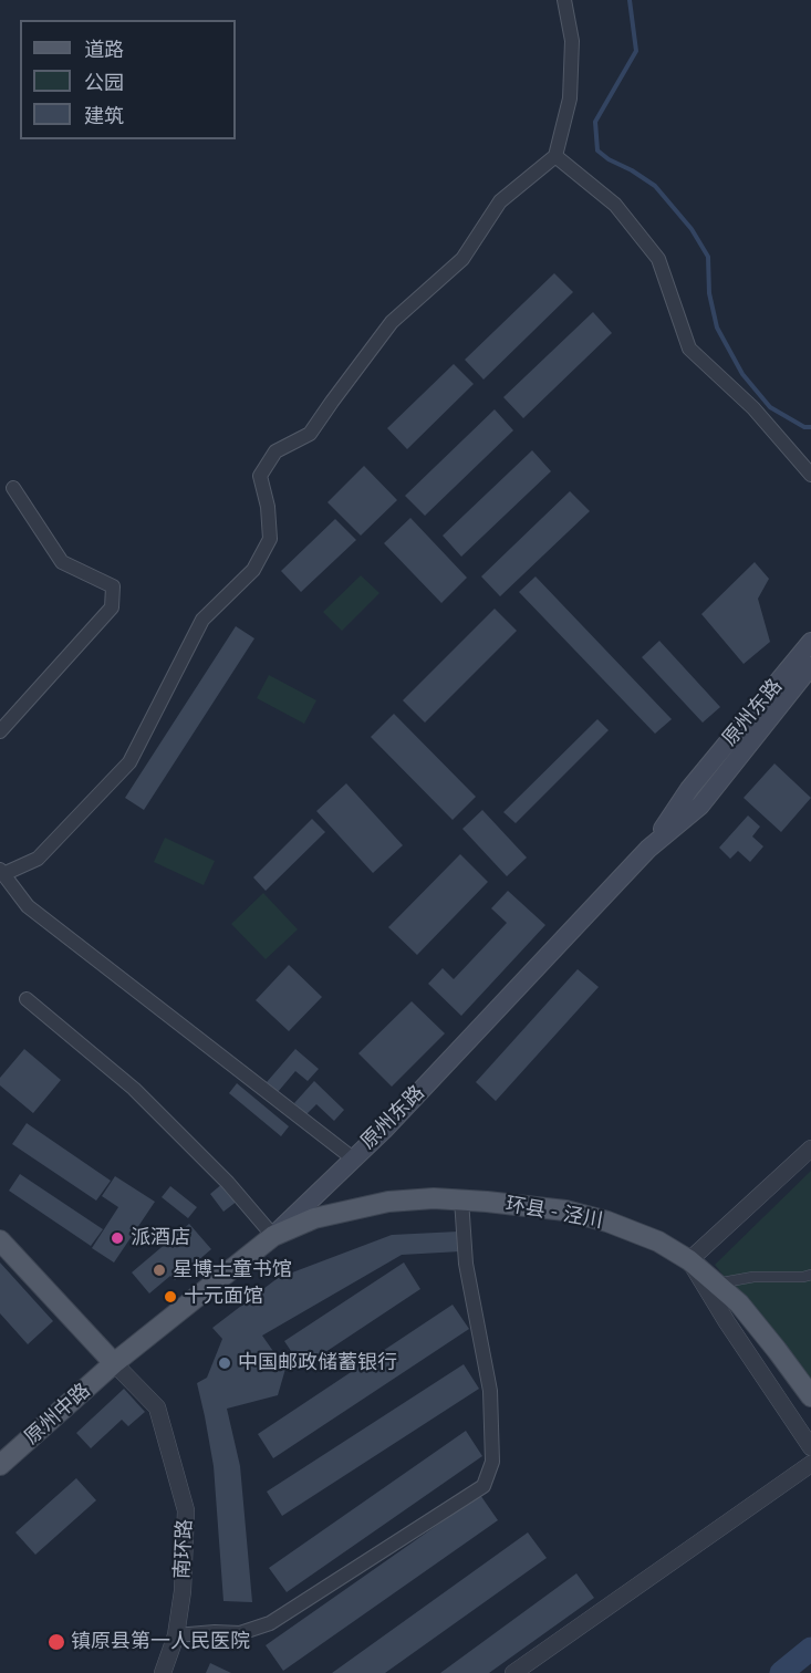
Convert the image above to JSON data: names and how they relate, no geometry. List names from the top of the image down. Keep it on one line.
{"streets":{"main road":["原州东路","环县 - 泾川","原州中路"],"street":["南环路"]},"crossings":[["原州东路","环县 - 泾川"],["原州东路","原州中路"],["原州东路","南环路"],["原州中路","南环路"]],"places":["派酒店","星博士童书馆","十元面馆","中国邮政储蓄银行","镇原县第一人民医院"],"legend":["道路","公园","建筑"]}
